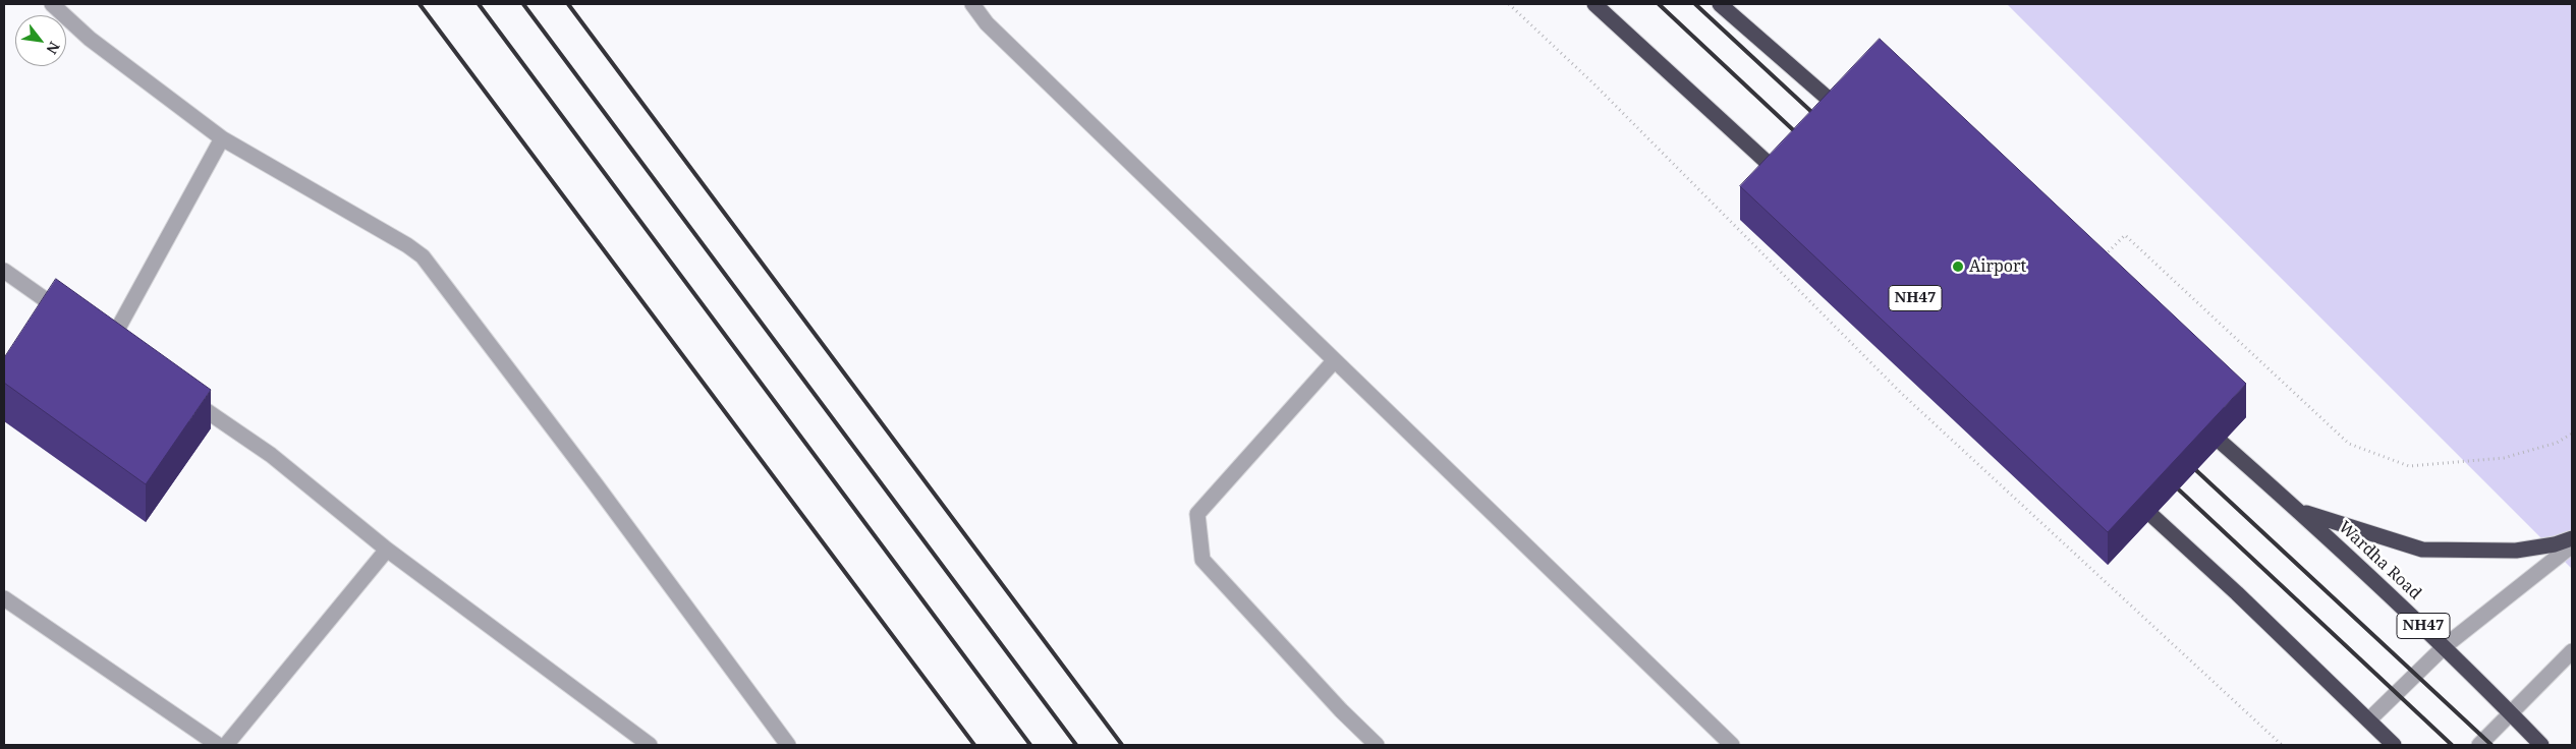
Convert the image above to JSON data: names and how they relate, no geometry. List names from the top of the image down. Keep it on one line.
{"streets":{"highway":["NH47","Wardha Road"]},"crossings":[["NH47","Wardha Road"]],"places":["Airport"],"north":"bottom right"}
